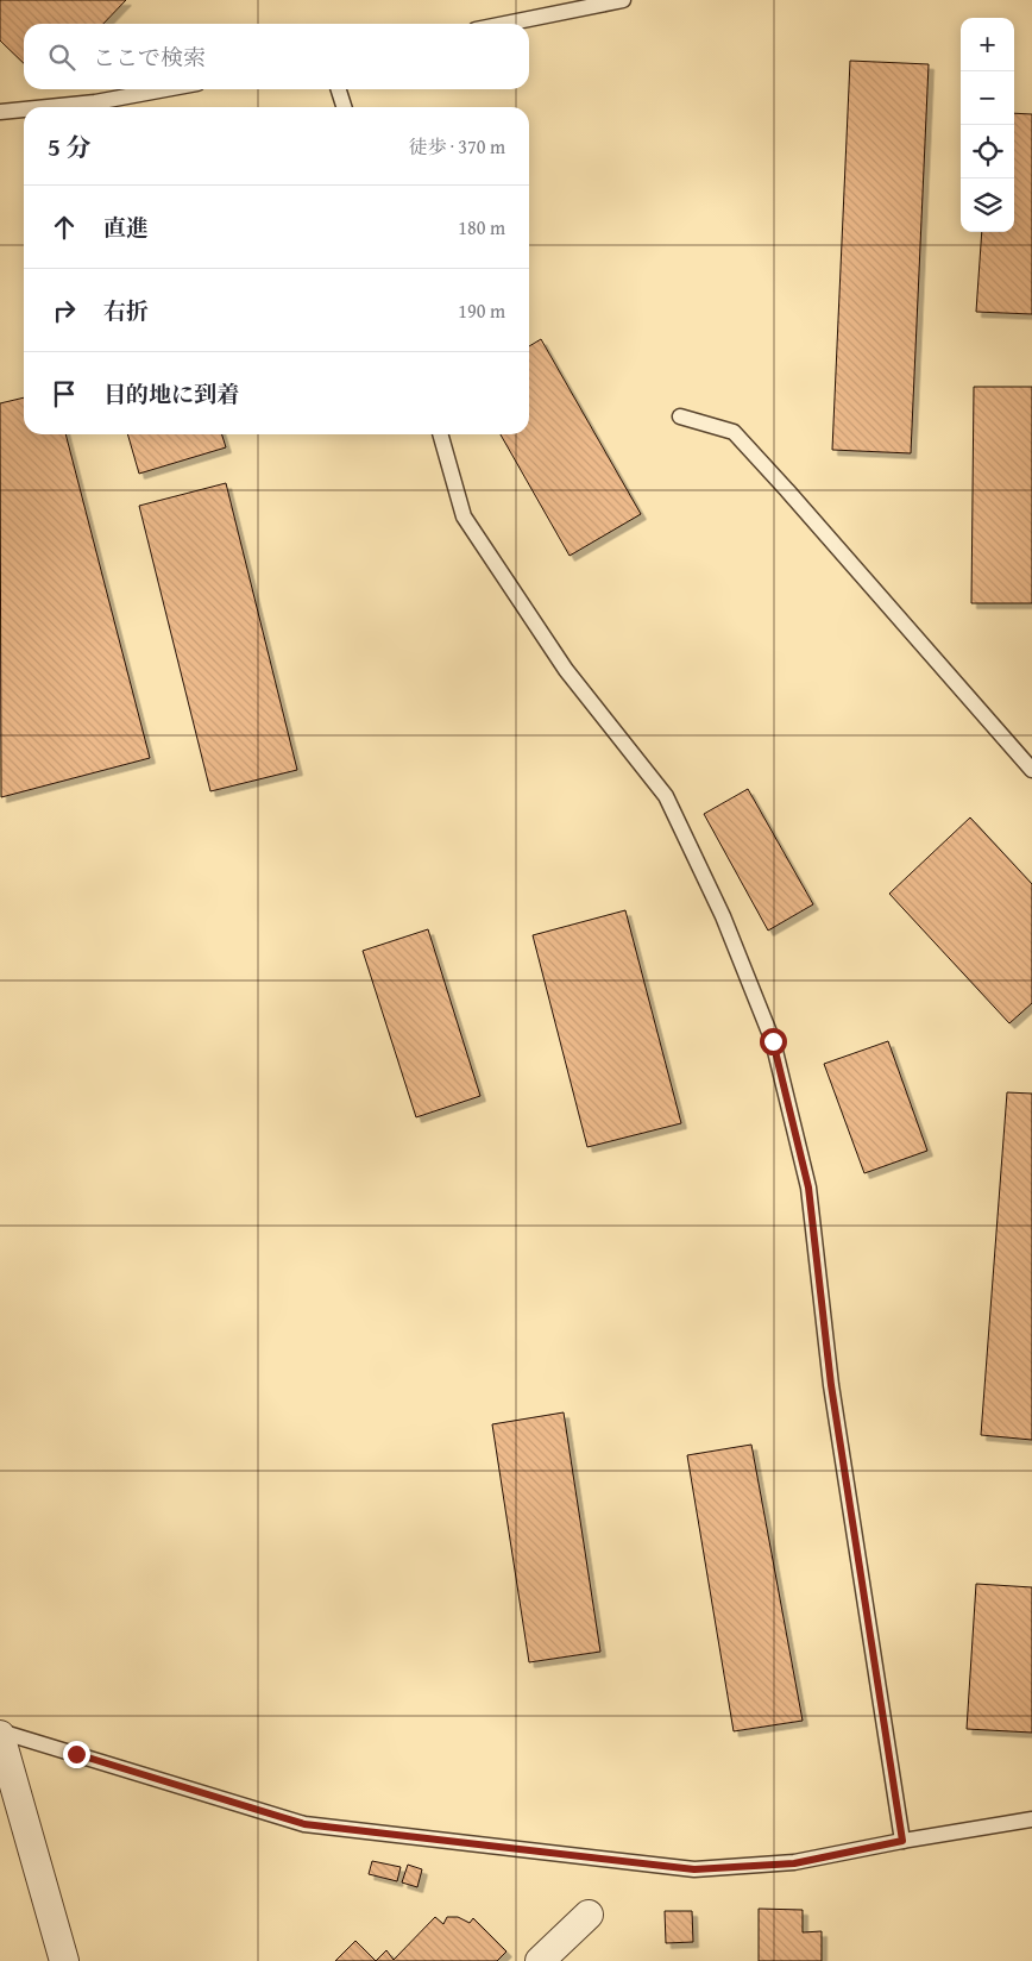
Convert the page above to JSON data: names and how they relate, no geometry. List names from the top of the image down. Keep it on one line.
{"page":{"map_buttons":["+","−"],"search":"ここで検索","heading":["5 分","徒歩 · 370 m"],"list":[["直進","180 m"],["右折","190 m"],"目的地に到着"]}}
